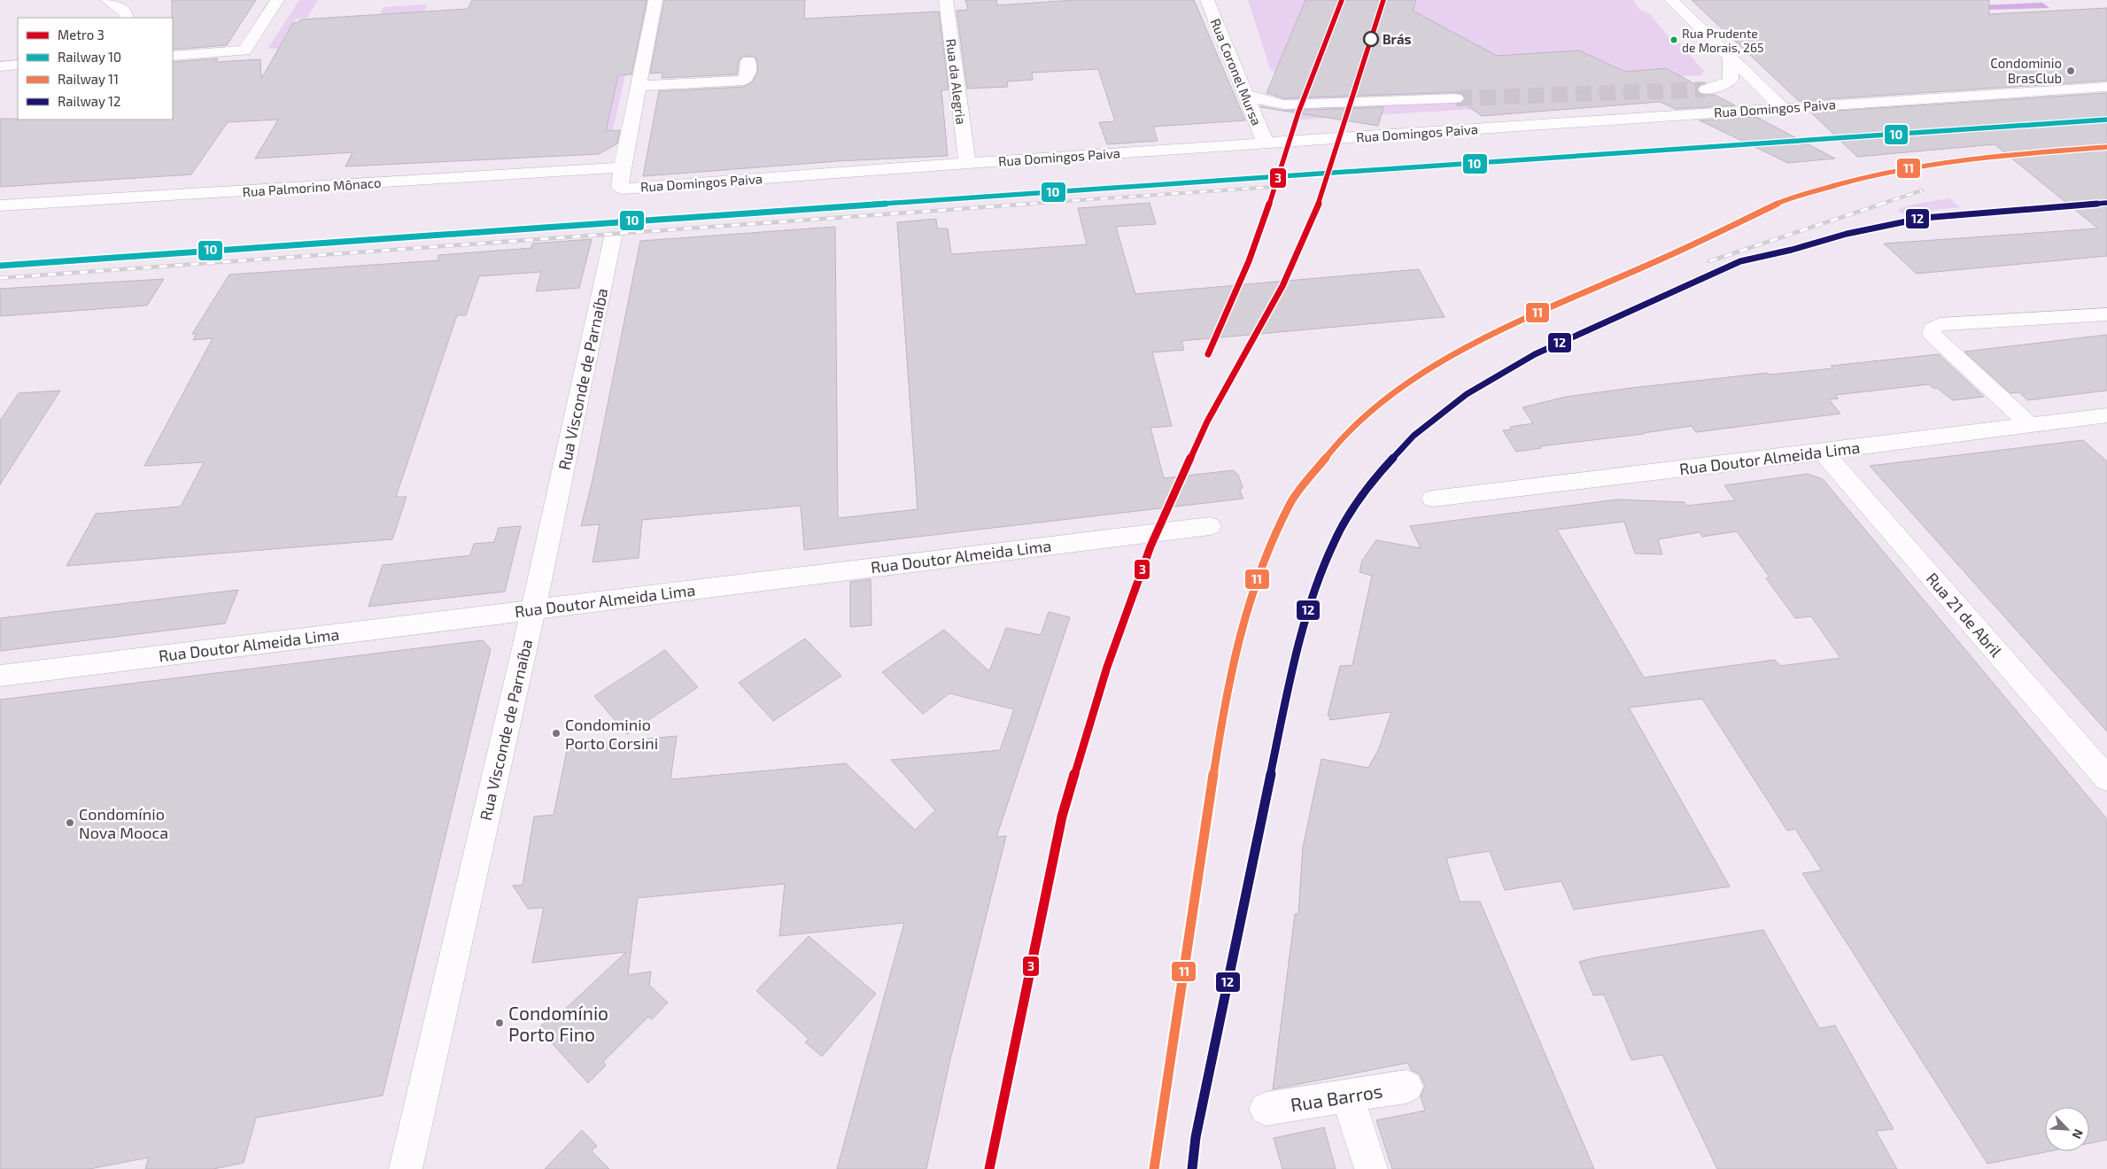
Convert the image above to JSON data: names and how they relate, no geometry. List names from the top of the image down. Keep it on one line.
{"streets":{"street":["Rua Coronel Mursa","Rua da Alegria","Rua Domingos Paiva","Rua Palmorino Mônaco","Rua Visconde de Parnaíba","Rua Doutor Almeida Lima","Rua 21 de Abril","Rua Barros"]},"crossings":[["Rua Coronel Mursa","Rua Domingos Paiva"],["Rua da Alegria","Rua Domingos Paiva"],["Rua Domingos Paiva","Rua Palmorino Mônaco"],["Rua Visconde de Parnaíba","Rua Doutor Almeida Lima"],["Rua Doutor Almeida Lima","Rua 21 de Abril"]],"places":["Brás","Rua Prudente de Morais, 265","Condominio BrasClub","Condominio Porto Corsini","Condomínio Nova Mooca","Condomínio Porto Fino"],"lines":["metro line 3","rail line 10","rail line 11","rail line 12"],"legend":["Metro 3","Railway 10","Railway 11","Railway 12"],"north":"bottom right"}
